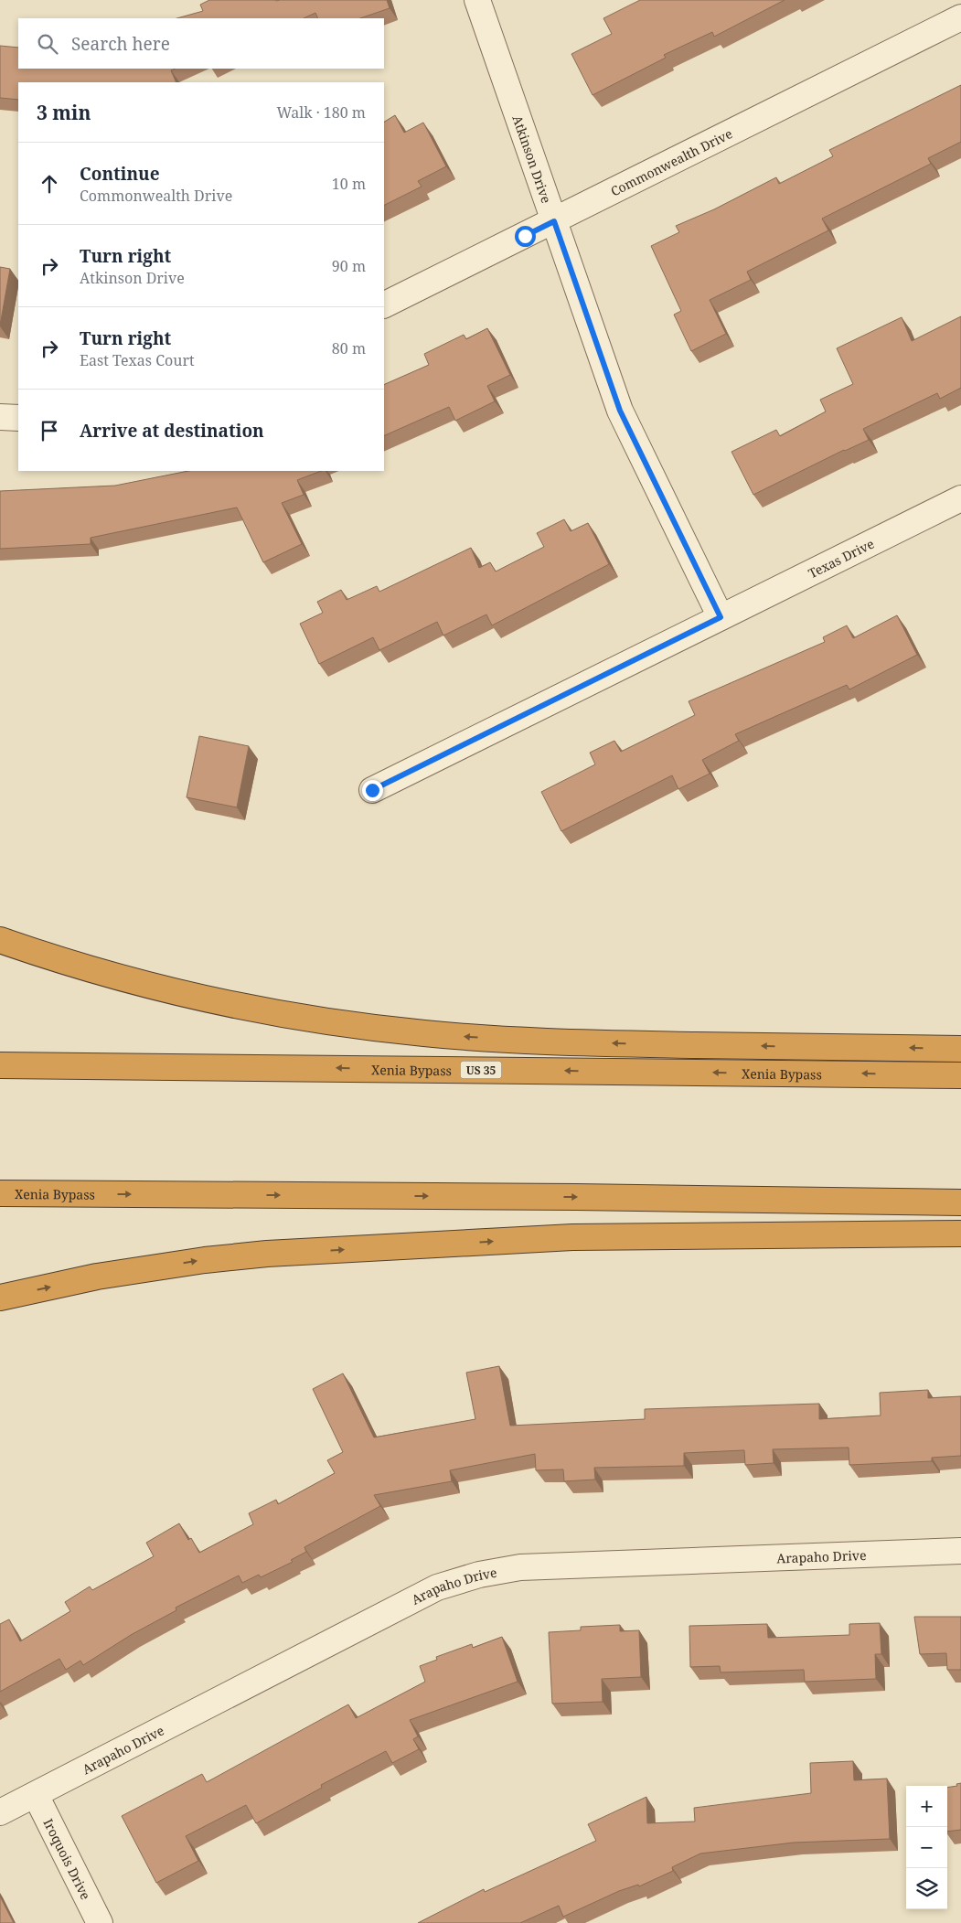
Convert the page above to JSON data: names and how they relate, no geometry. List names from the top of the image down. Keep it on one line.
{"streets":{"highway":["Xenia Bypass","US 35"],"street":["Atkinson Drive","Commonwealth Drive","Texas Drive","Arapaho Drive","Iroquois Drive"]},"crossings":[["Atkinson Drive","Commonwealth Drive"],["Atkinson Drive","Texas Drive"],["Arapaho Drive","Iroquois Drive"]],"page":{"search":"Search here","heading":["3 min","Walk · 180 m"],"list":[["Continue","Commonwealth Drive","10 m"],["Turn right","Atkinson Drive","90 m"],["Turn right","East Texas Court","80 m"],"Arrive at destination"],"map_buttons":["+","−"]}}
